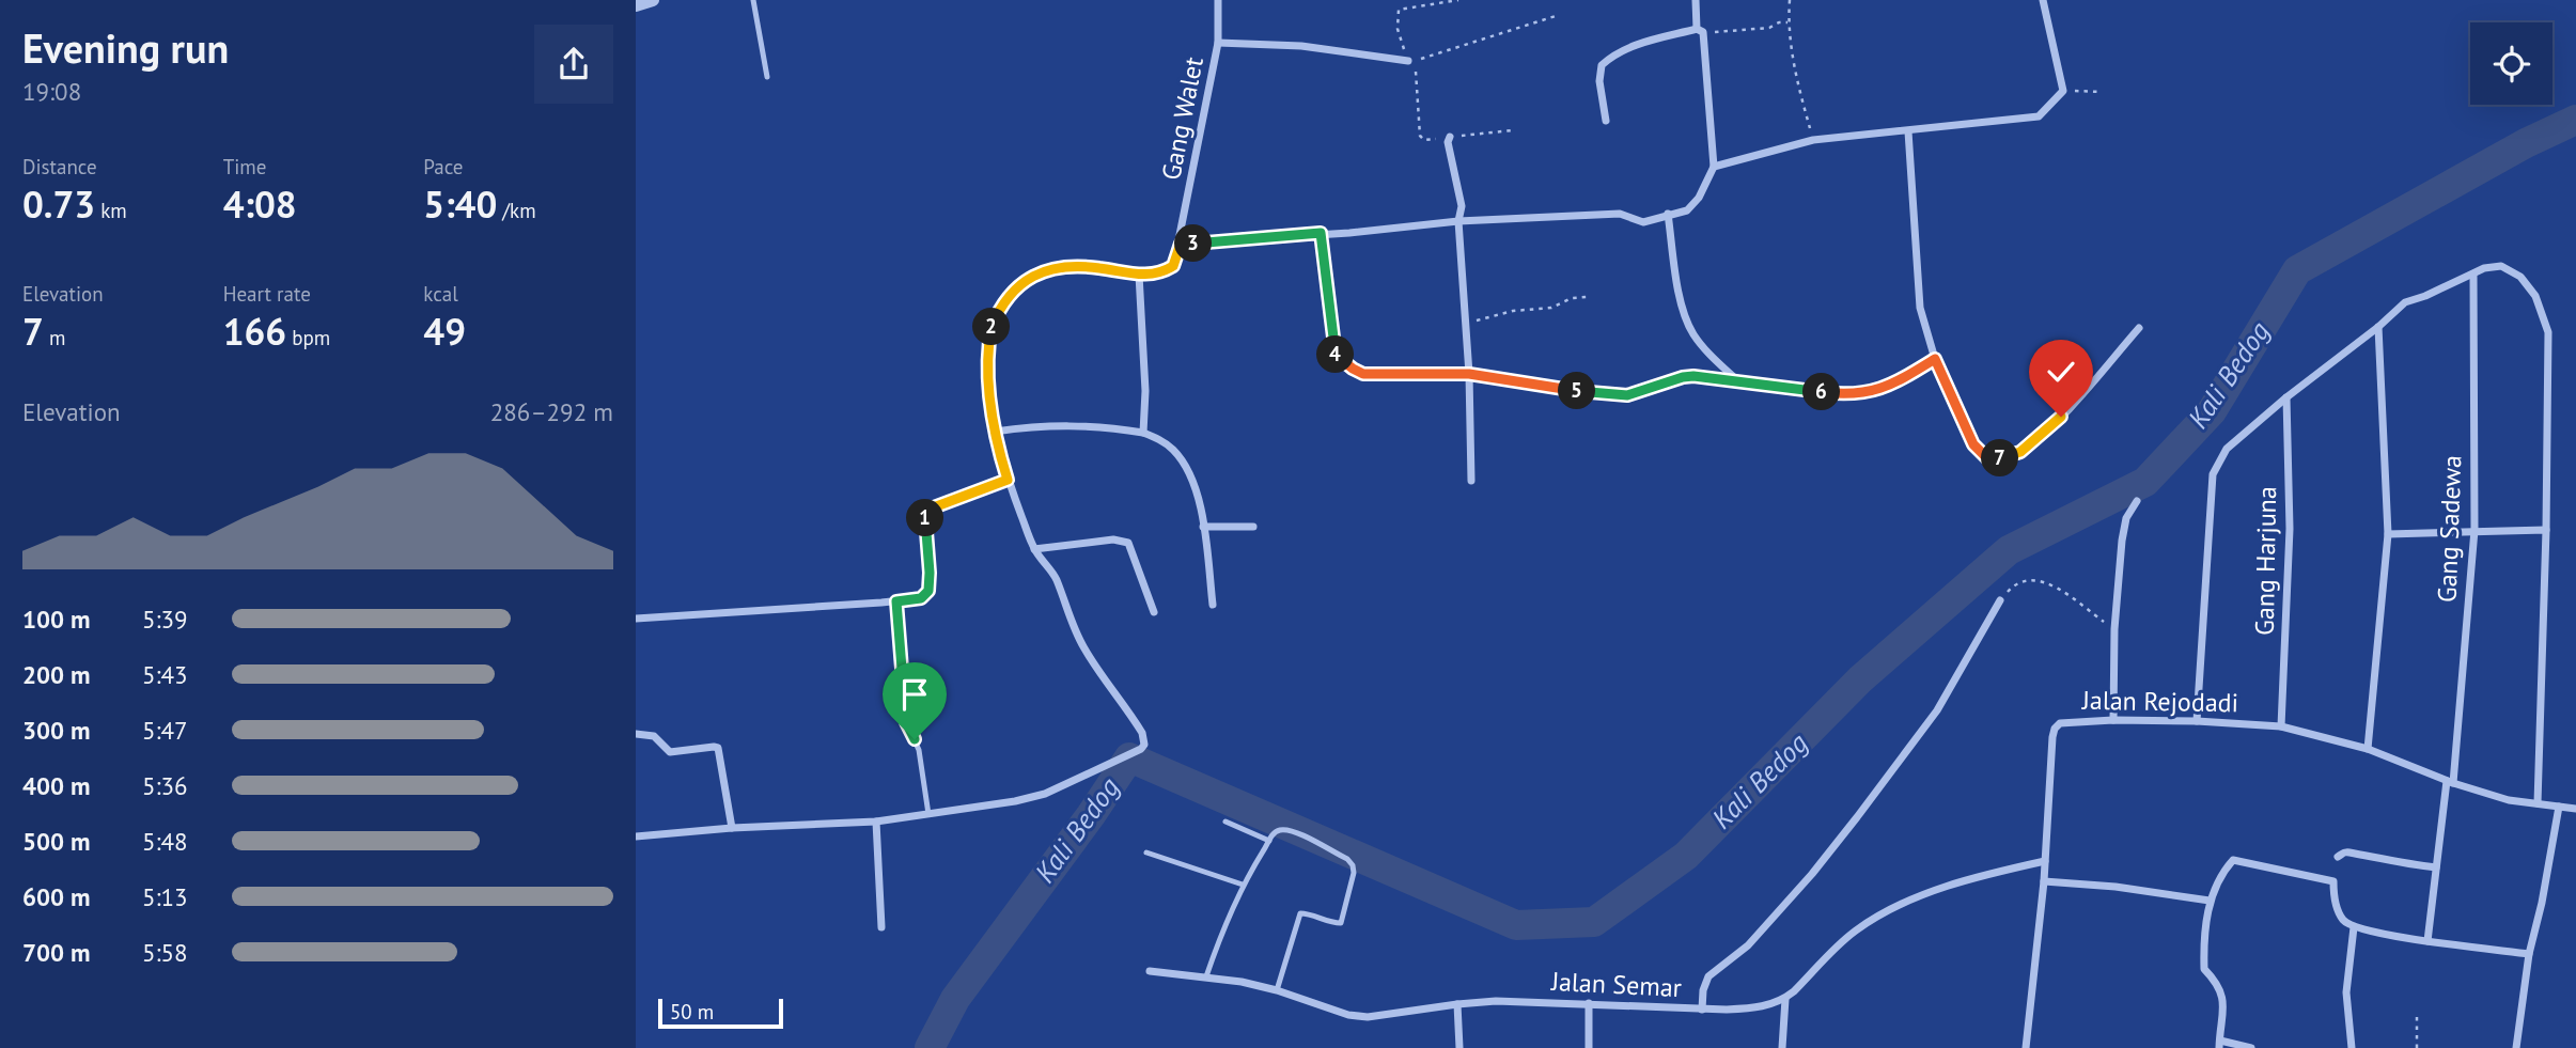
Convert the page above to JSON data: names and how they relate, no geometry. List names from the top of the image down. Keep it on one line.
{"streets":{"street":["Gang Walet","Gang Sadewa","Gang Harjuna","Jalan Rejodadi","Jalan Semar"]},"crossings":[["Gang Sadewa","Jalan Rejodadi"],["Gang Harjuna","Jalan Rejodadi"]],"water":["Kali Bedog"],"scale_bar":"50 m","page":{"heading":["Evening run","19:08"],"stats":[["Distance","0.73 km"],["Time","4:08"],["Pace","5:40 /km"],["Elevation","7 m"],["Heart rate","166 bpm"],["kcal","49"]],"pins":["3","2","4","5","6","7","1"],"chart":["Elevation","286–292 m"],"list":[{"name":"100 m","note":"5:39"},{"name":"200 m","note":"5:43"},{"name":"300 m","note":"5:47"},{"name":"400 m","note":"5:36"},{"name":"500 m","note":"5:48"},{"name":"600 m","note":"5:13"},{"name":"700 m","note":"5:58"}],"scale":"50 m"}}
